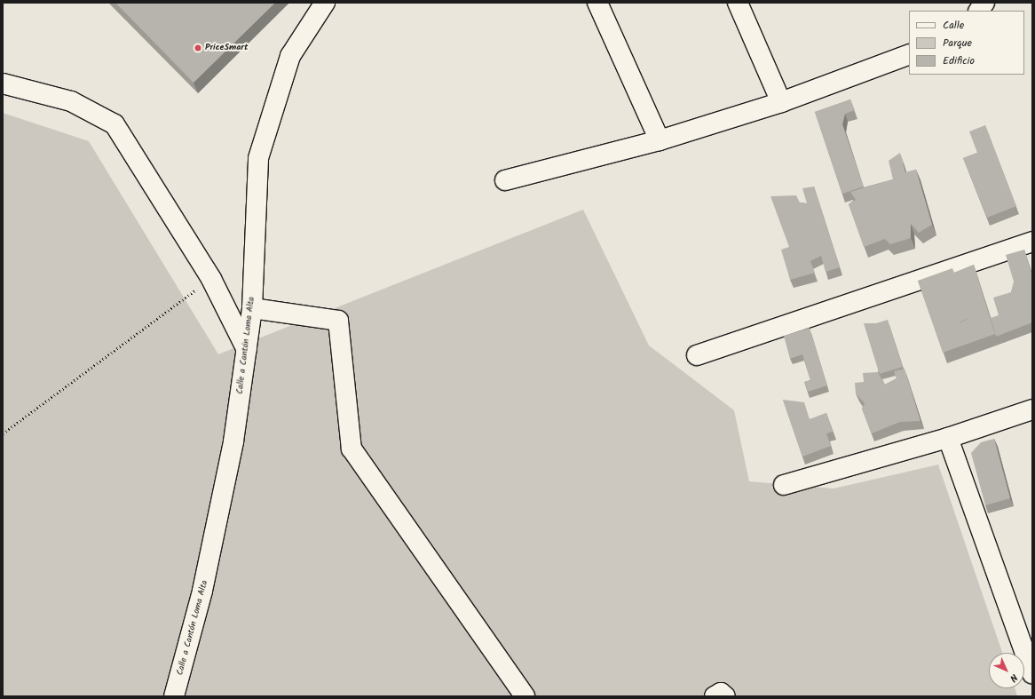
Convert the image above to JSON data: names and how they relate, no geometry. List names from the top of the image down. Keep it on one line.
{"streets":{"street":["Calle a Cantón Loma Alta"]},"places":["PriceSmart"],"legend":["Calle","Parque","Edificio"],"north":"bottom right"}
